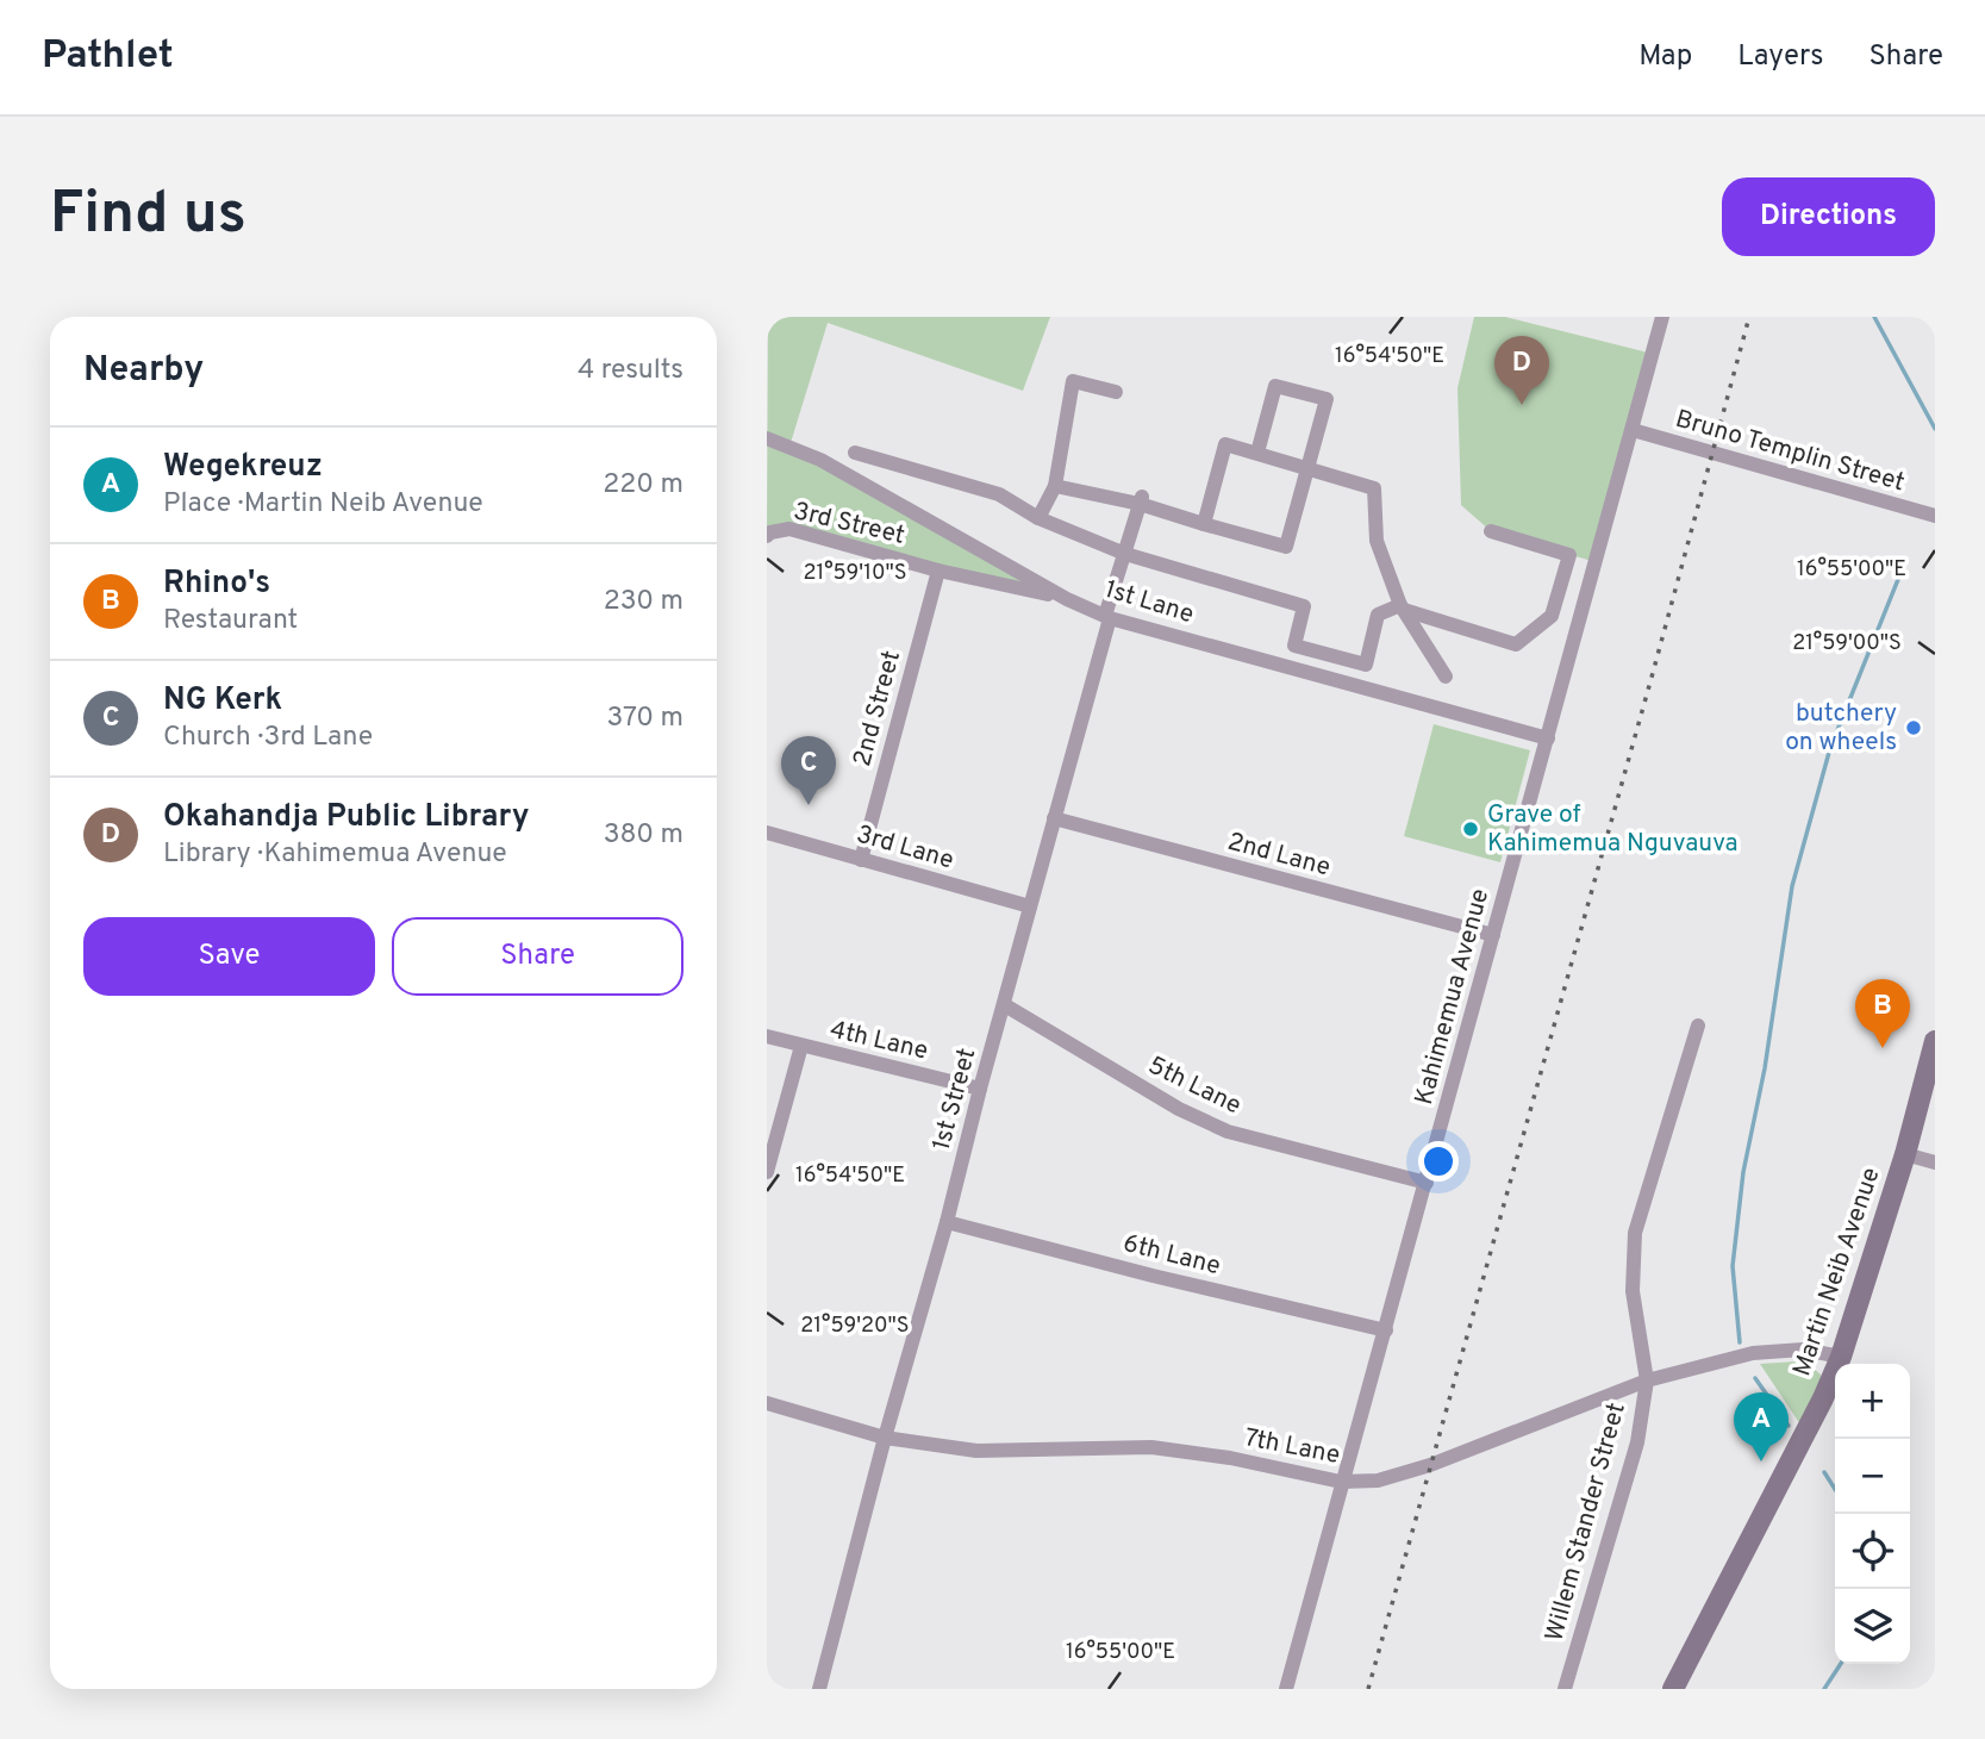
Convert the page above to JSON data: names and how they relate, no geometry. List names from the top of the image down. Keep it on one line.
{"streets":{"main road":["Martin Neib Avenue"],"street":["Bruno Templin Street","3rd Street","1st Lane","2nd Street","3rd Lane","2nd Lane","Kahimemua Avenue","4th Lane","5th Lane","1st Street","6th Lane","7th Lane","Willem Stander Street"]},"crossings":[["Bruno Templin Street","Kahimemua Avenue"],["3rd Street","1st Lane"],["3rd Street","2nd Street"],["1st Lane","Kahimemua Avenue"],["1st Lane","1st Street"],["2nd Street","3rd Lane"],["3rd Lane","1st Street"],["2nd Lane","Kahimemua Avenue"],["2nd Lane","1st Street"],["Kahimemua Avenue","5th Lane"],["Kahimemua Avenue","6th Lane"],["Kahimemua Avenue","7th Lane"],["4th Lane","1st Street"],["5th Lane","1st Street"],["1st Street","6th Lane"],["1st Street","7th Lane"],["Martin Neib Avenue","7th Lane"],["7th Lane","Willem Stander Street"]],"places":["butchery on wheels","Grave of Kahimemua Nguvauva"],"page":{"header":"Pathlet","nav":["Map","Layers","Share"],"buttons":["Directions",["Save","Share"]],"title":"Find us","heading":["Nearby","4 results"],"pins":["D","C","B","A"],"list":[{"mark":"A","name":"Wegekreuz","note":"Place · Martin Neib Avenue","value":"220 m"},{"mark":"B","name":"Rhino's","note":"Restaurant","value":"230 m"},{"mark":"C","name":"NG Kerk","note":"Church · 3rd Lane","value":"370 m"},{"mark":"D","name":"Okahandja Public Library","note":"Library · Kahimemua Avenue","value":"380 m"}],"map_buttons":["+","−"]},"coordinates":["16°54'50\"E","16°55'00\"E","21°59'10\"S","21°59'00\"S","21°59'20\"S"]}
